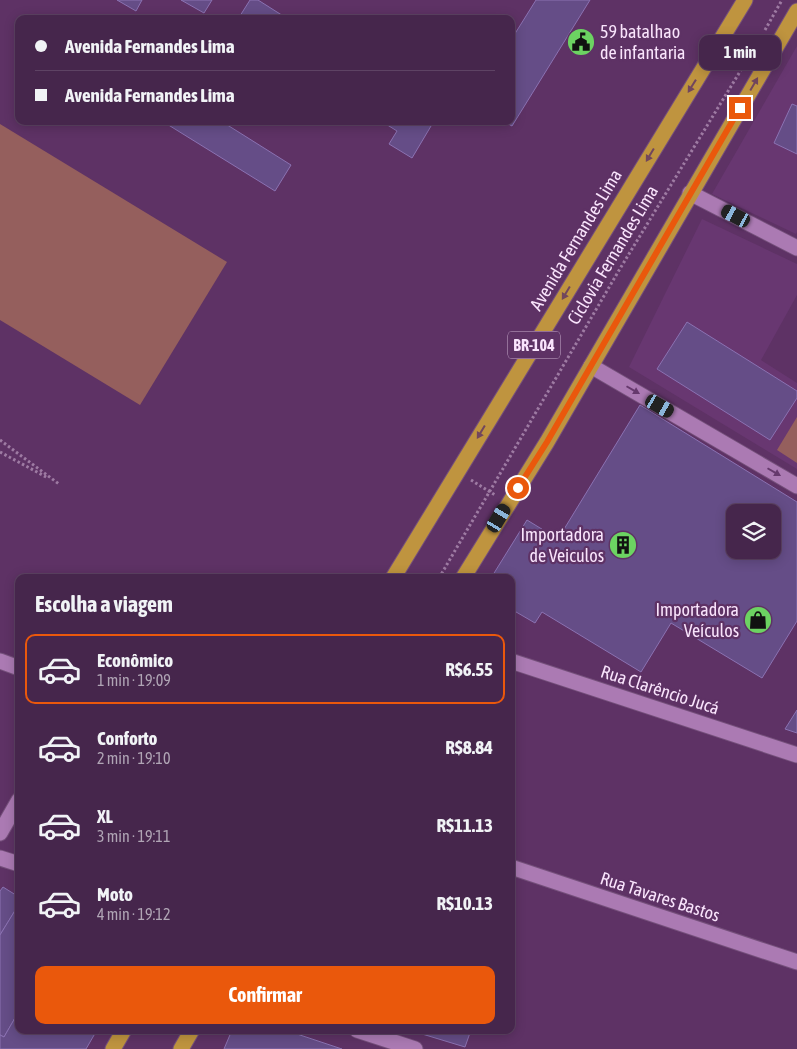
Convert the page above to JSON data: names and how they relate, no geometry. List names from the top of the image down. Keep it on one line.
{"streets":{"highway":["Avenida Fernandes Lima","BR-104"],"street":["Rua Clarêncio Jucá","Rua Tavares Bastos"],"path":["Ciclovia Fernandes Lima"]},"places":{"public building":["59 batalhao de infantaria"],"building":["Importadora de Veiculos"],"shop":["Importadora Veículos"]},"page":{"banner":["Avenida Fernandes Lima","Avenida Fernandes Lima"],"bubble":"1 min","heading":"Escolha a viagem","list":[{"name":"Econômico","note":"1 min · 19:09","value":"R$6.55"},{"name":"Conforto","note":"2 min · 19:10","value":"R$8.84"},{"name":"XL","note":"3 min · 19:11","value":"R$11.13"},{"name":"Moto","note":"4 min · 19:12","value":"R$10.13"}],"buttons":"Confirmar"}}
